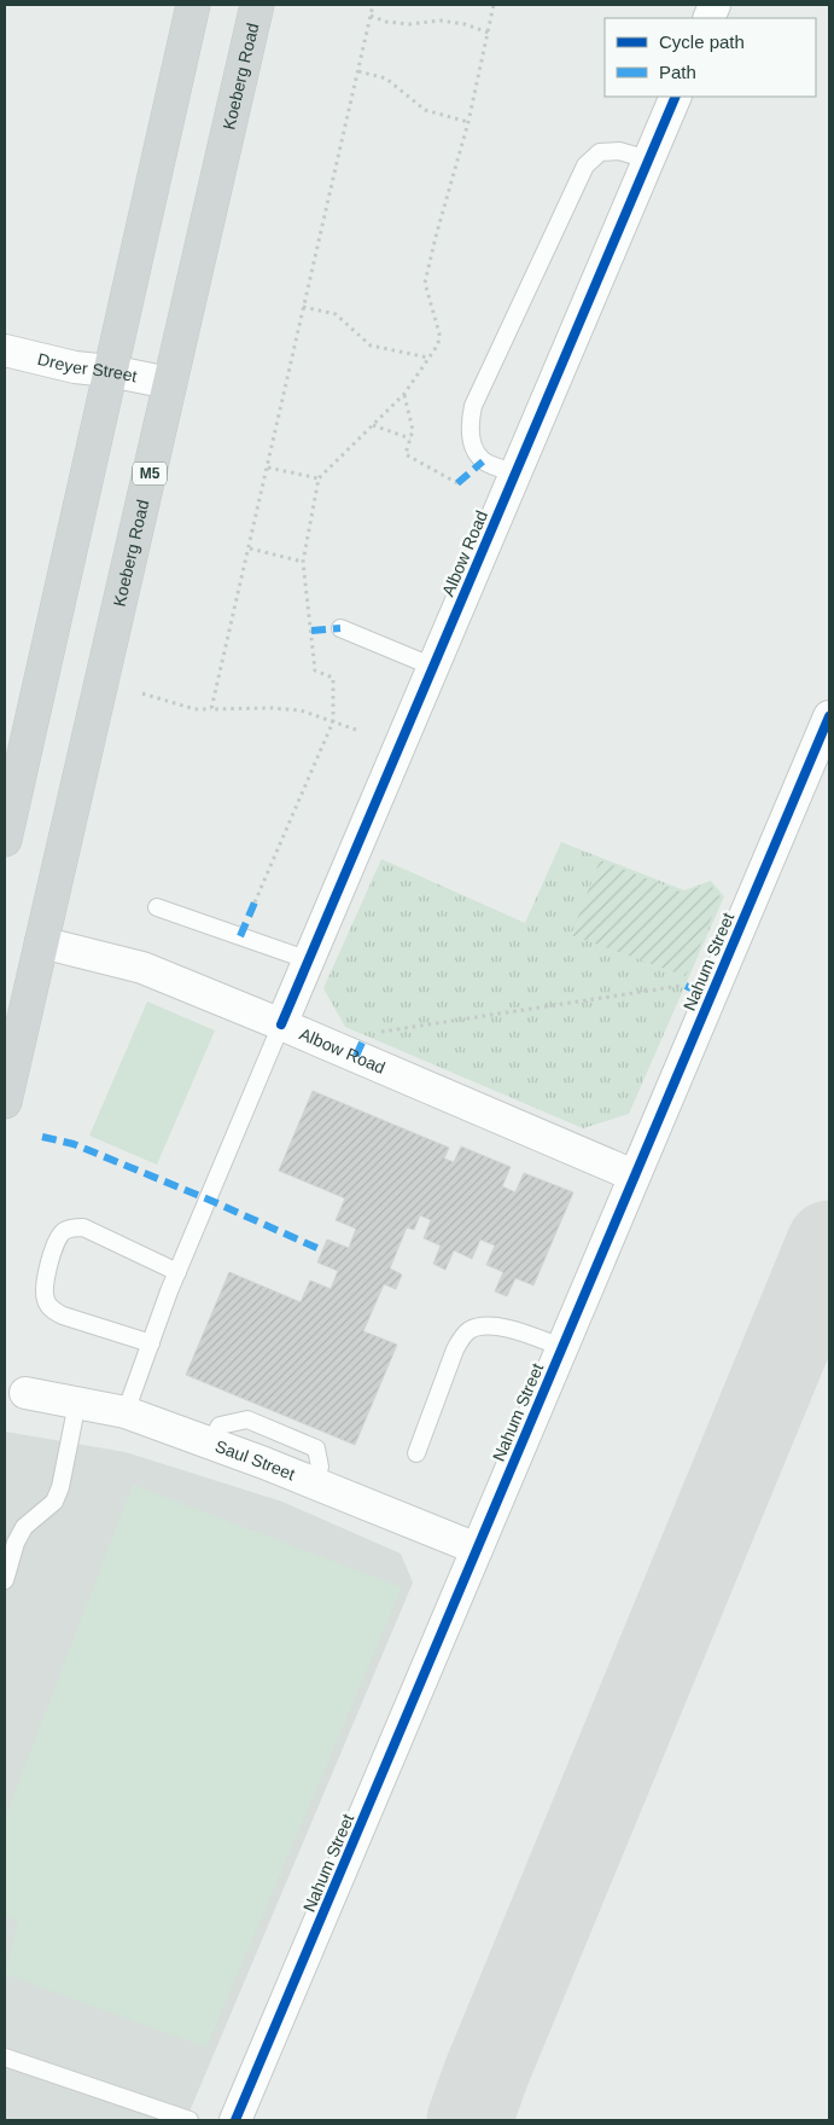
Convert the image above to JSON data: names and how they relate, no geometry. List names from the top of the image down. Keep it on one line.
{"streets":{"main road":["Koeberg Road","M5"],"street":["Dreyer Street","Albow Road","Nahum Street","Saul Street"]},"crossings":[["Koeberg Road","Dreyer Street"],["Albow Road","Nahum Street"],["Nahum Street","Saul Street"]],"legend":["Cycle path","Path"]}
